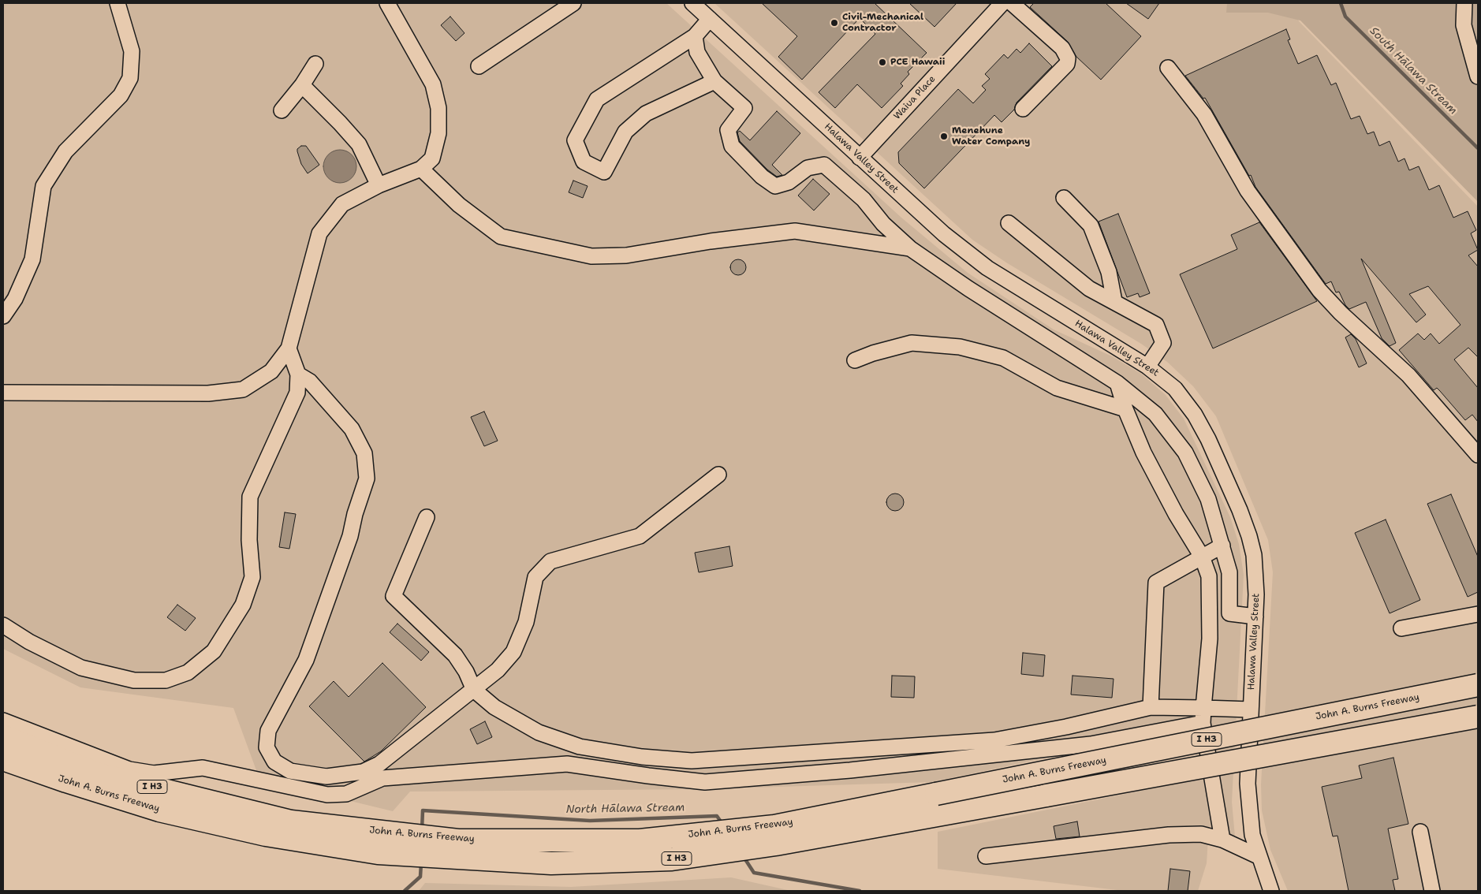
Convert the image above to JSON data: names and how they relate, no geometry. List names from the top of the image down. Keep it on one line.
{"streets":{"highway":["John A. Burns Freeway","I H3"],"street":["Waiua Place","Halawa Valley Street"]},"crossings":[["Waiua Place","Halawa Valley Street"]],"water":["South Hālawa Stream","North Hālawa Stream"],"places":["Civil-Mechanical Contractor","PCE Hawaii","Menehune Water Company"]}
